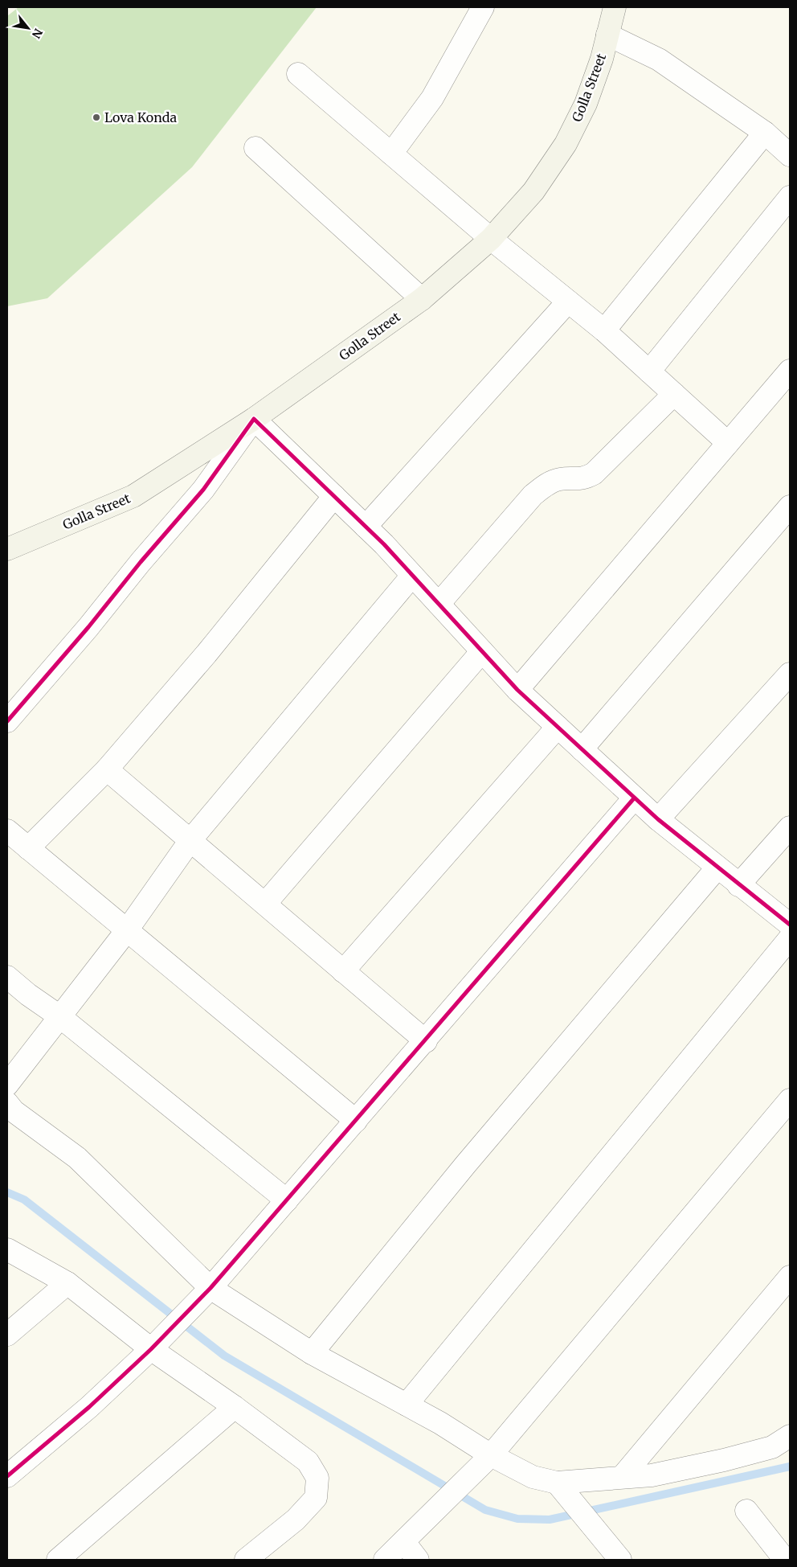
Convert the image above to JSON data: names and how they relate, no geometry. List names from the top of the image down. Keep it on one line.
{"streets":{"street":["Golla Street"]},"places":["Lova Konda"],"north":"bottom right"}
